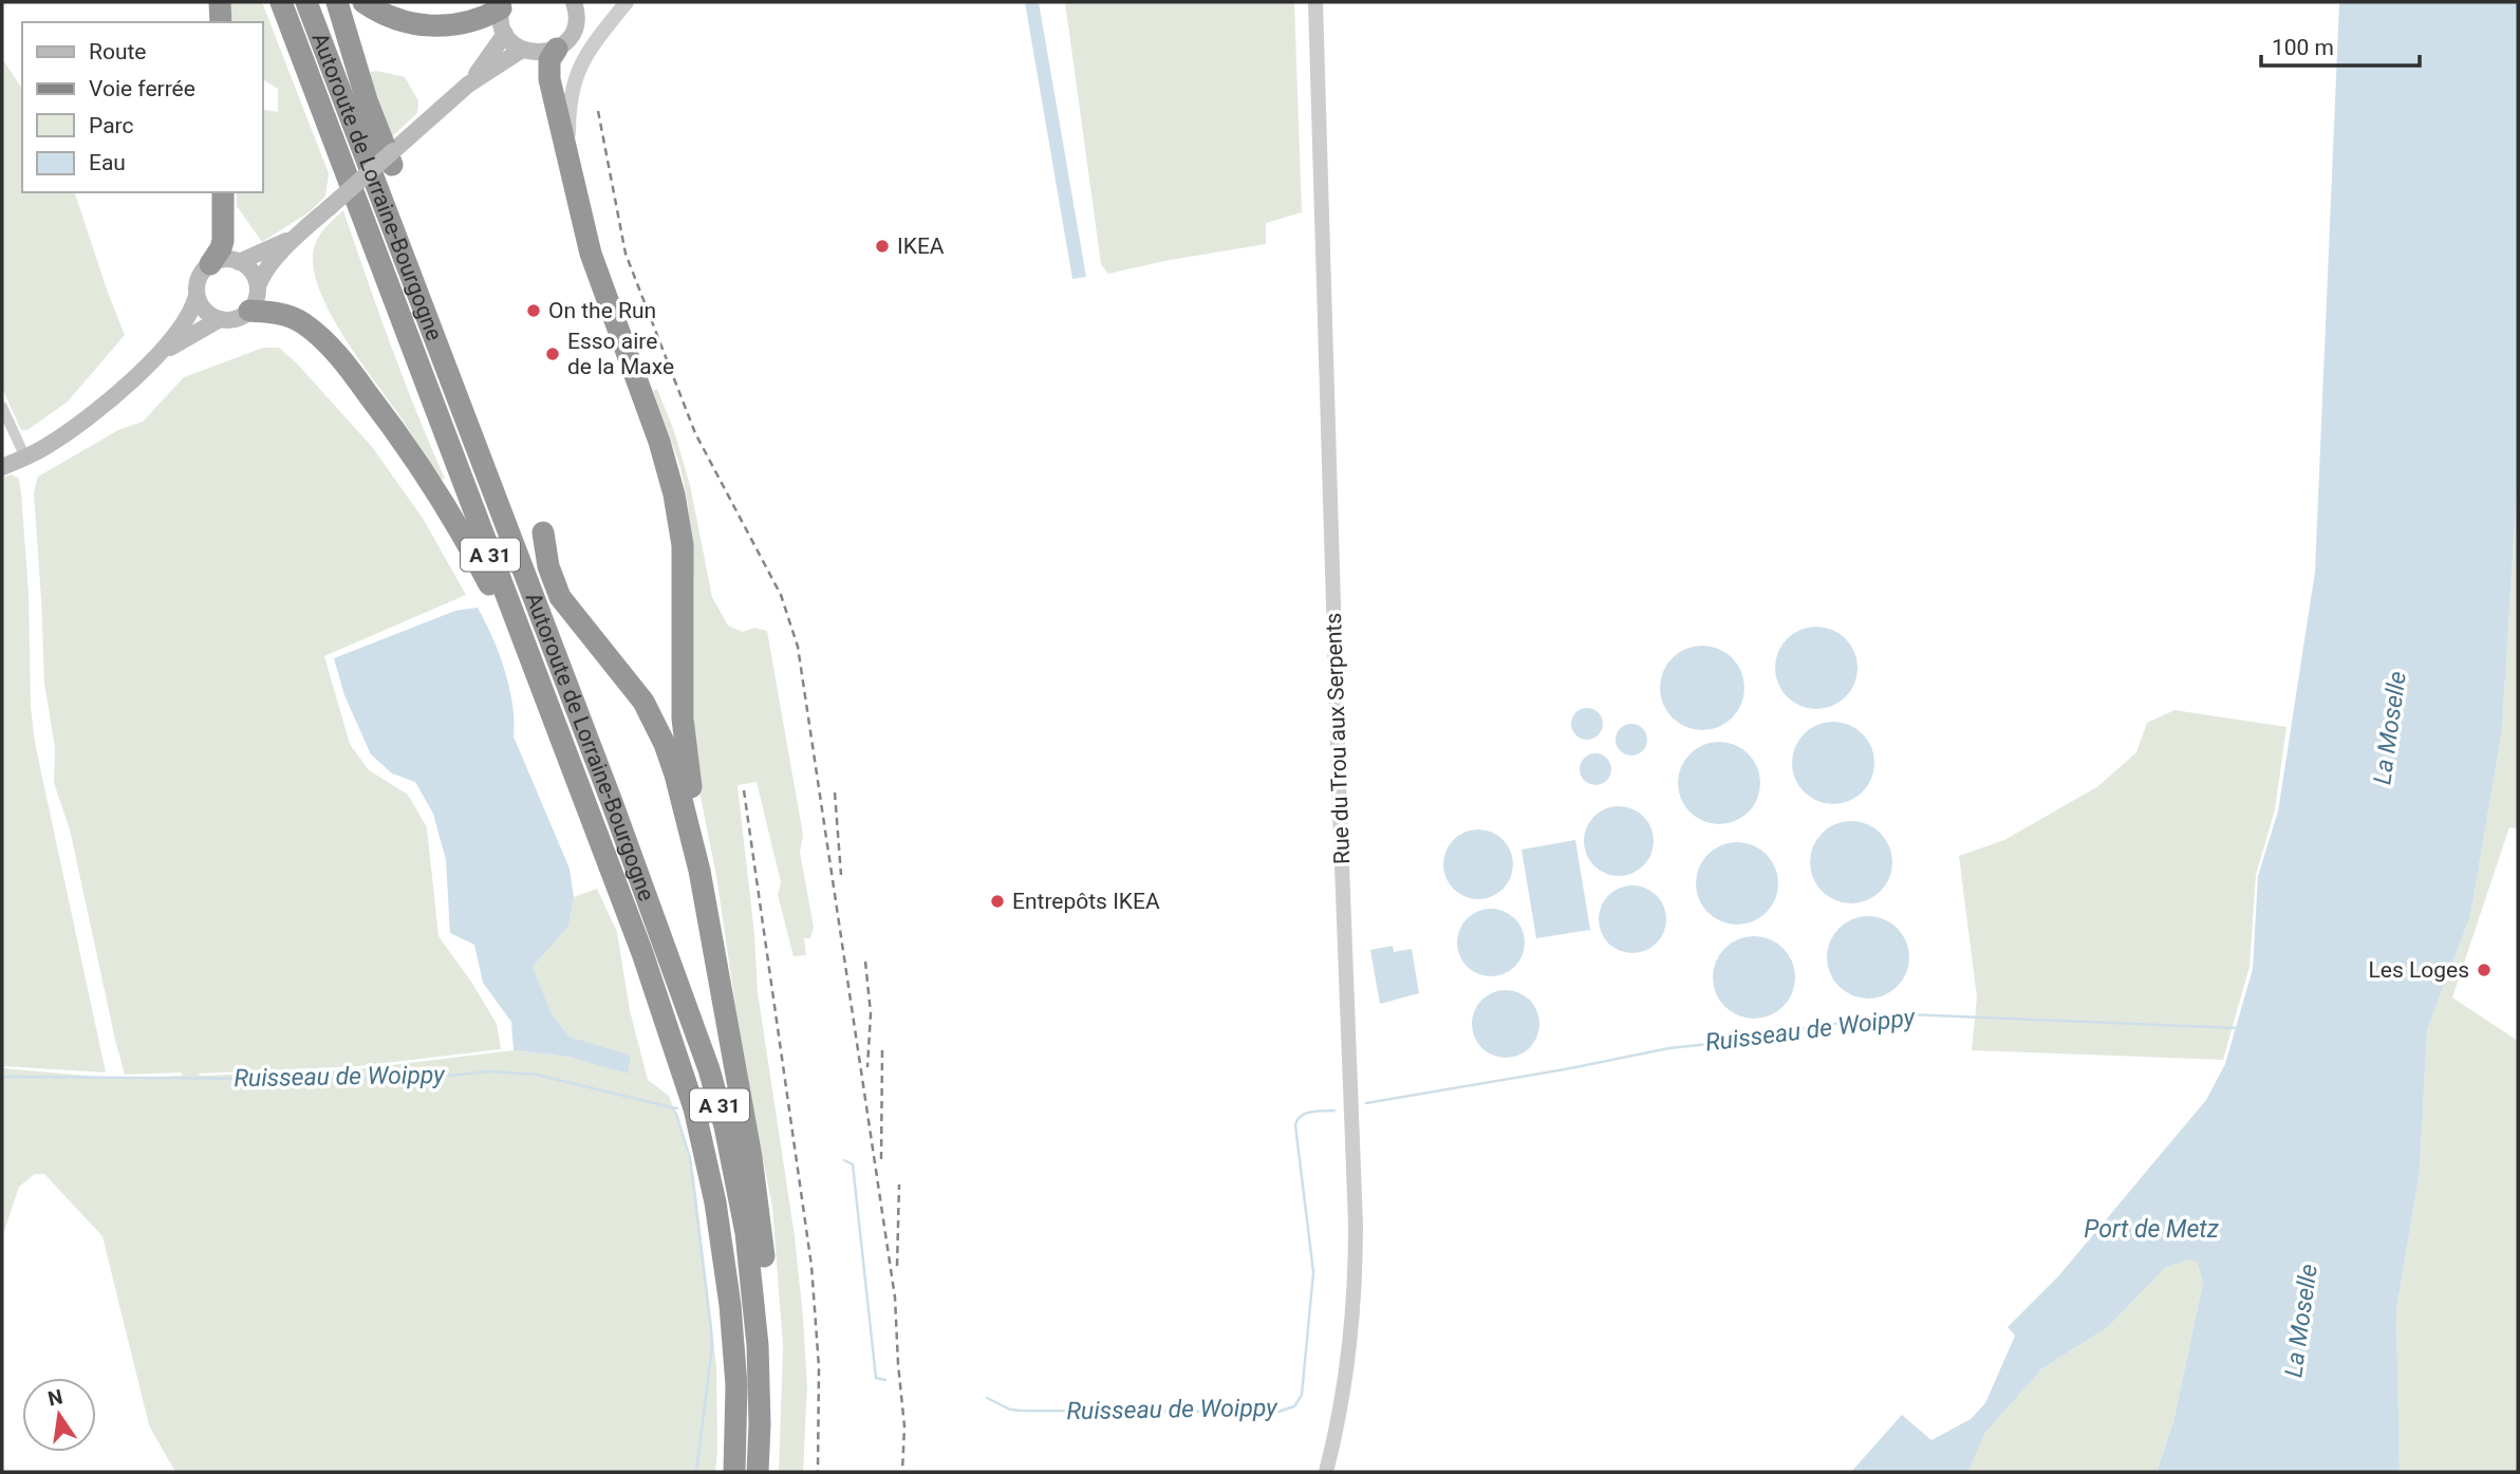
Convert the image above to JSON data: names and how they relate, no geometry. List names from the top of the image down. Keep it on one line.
{"streets":{"highway":["Autoroute de Lorraine-Bourgogne","A 31"],"street":["Rue du Trou aux Serpents"]},"water":["La Moselle","Ruisseau de Woippy","Port de Metz"],"places":["IKEA","On the Run","Esso aire de la Maxe","Entrepôts IKEA","Les Loges"],"legend":["Route","Voie ferrée","Parc","Eau"],"scale_bar":"100 m","north":"top"}
